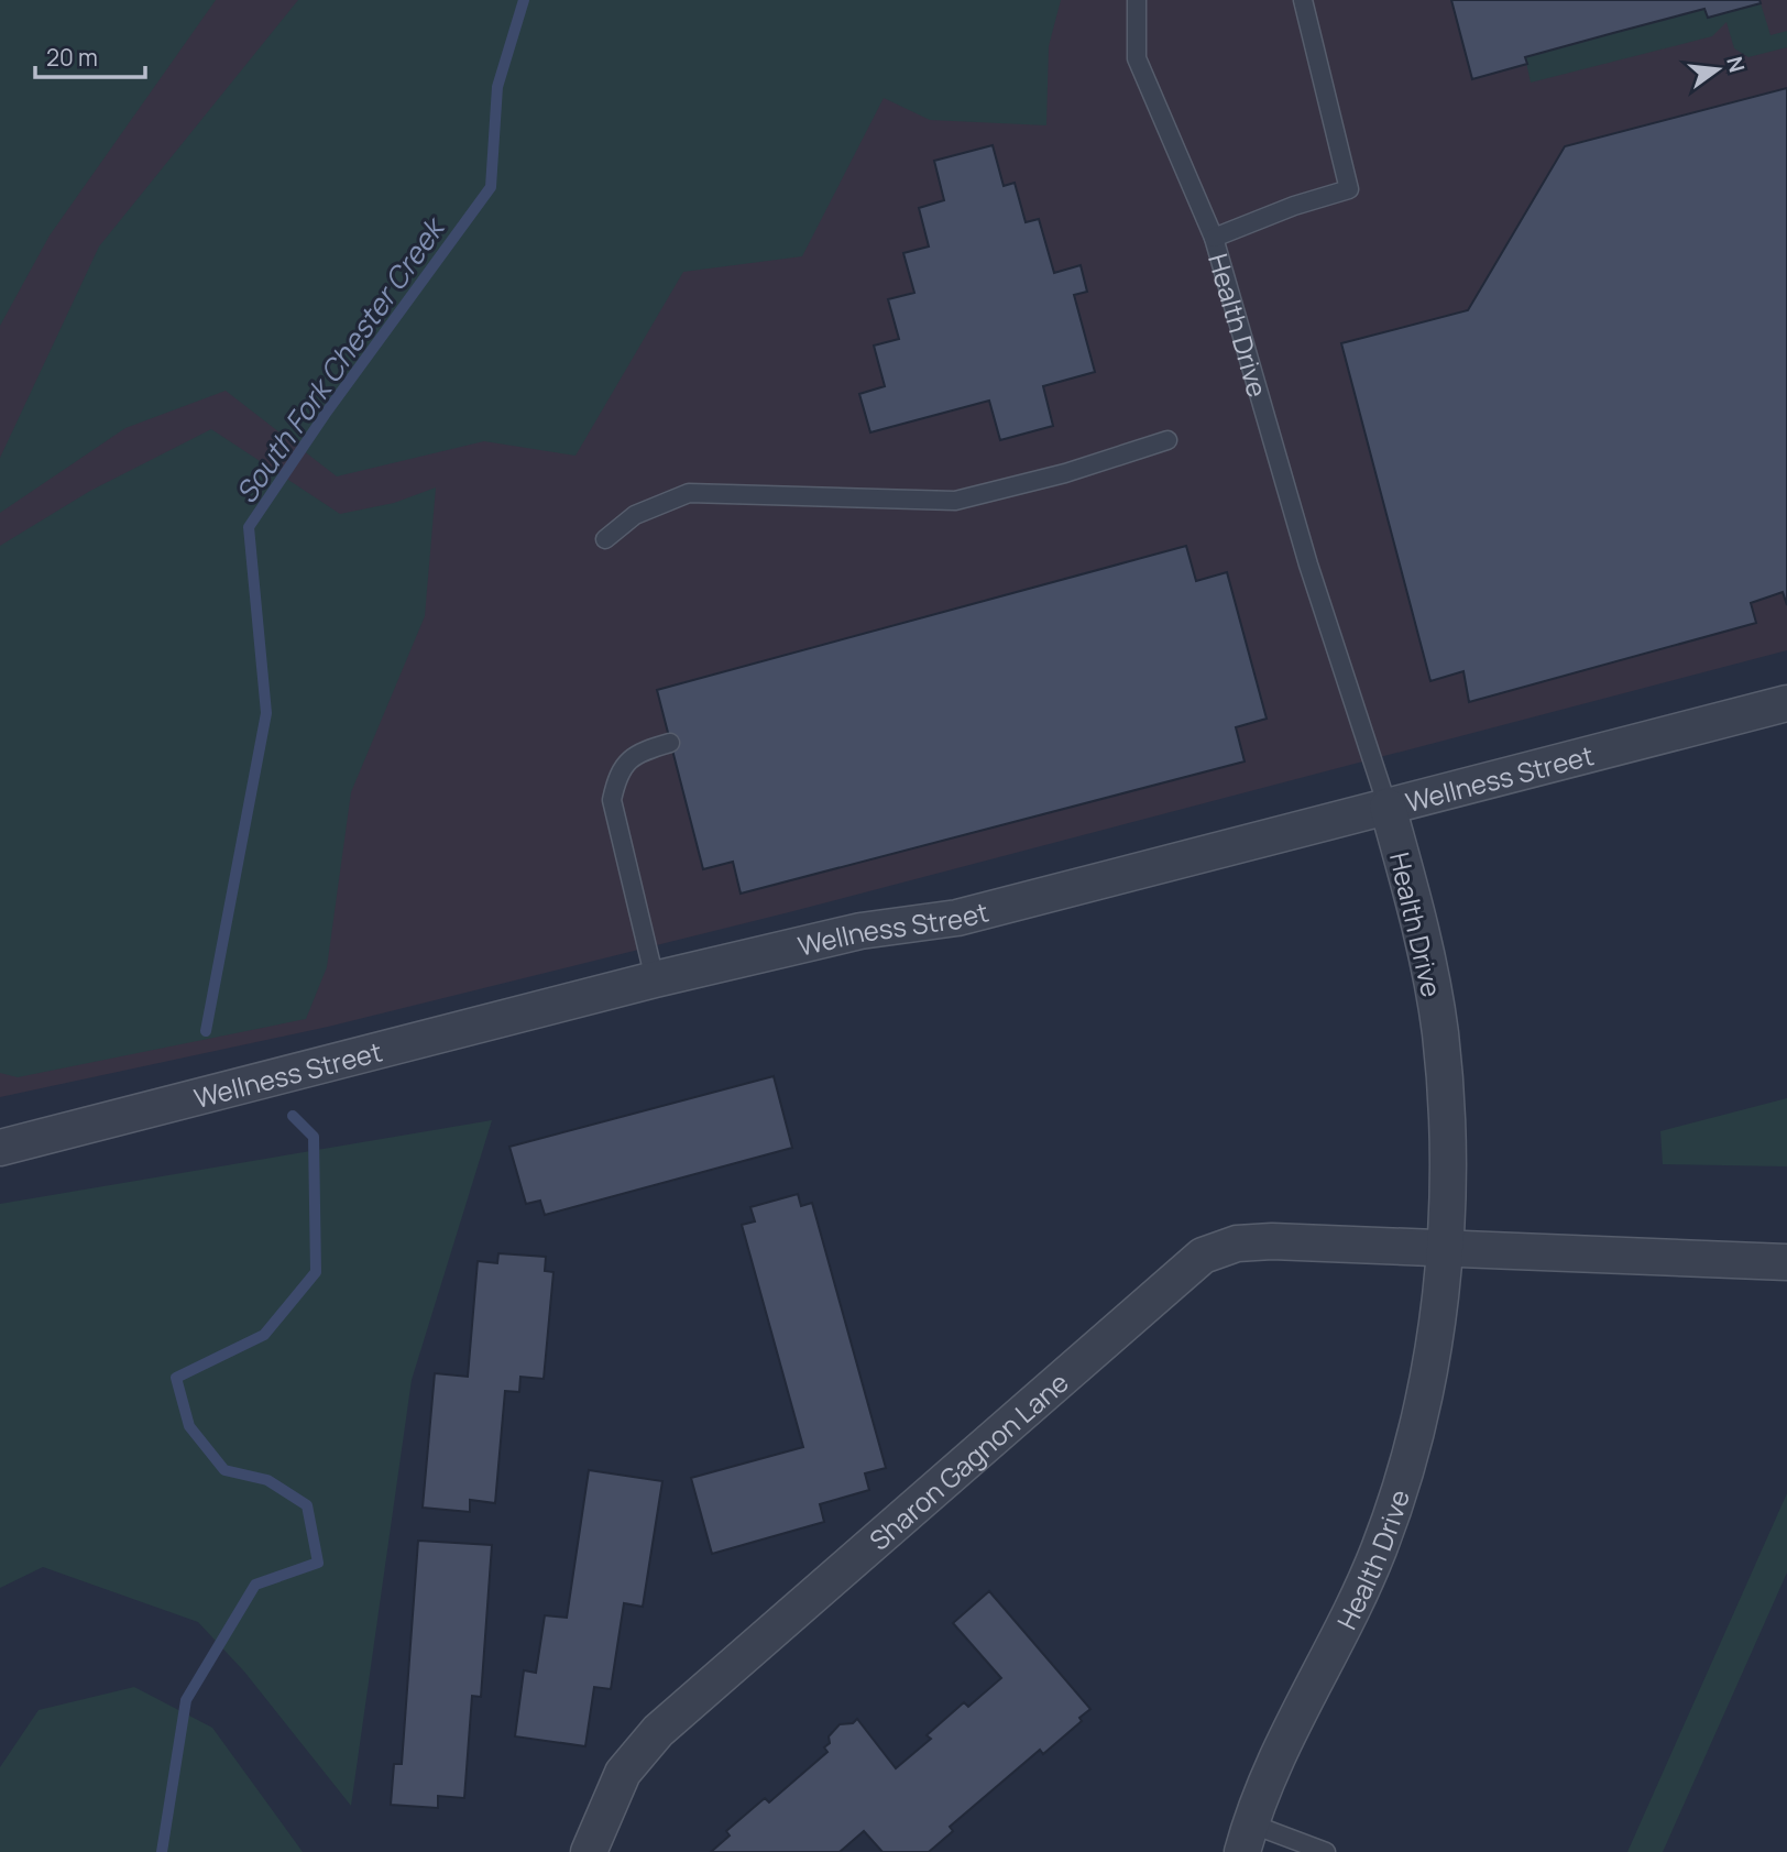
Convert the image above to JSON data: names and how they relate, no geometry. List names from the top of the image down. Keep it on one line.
{"streets":{"street":["Health Drive","Wellness Street","Sharon Gagnon Lane"]},"crossings":[["Health Drive","Wellness Street"],["Health Drive","Sharon Gagnon Lane"]],"water":["South Fork Chester Creek"],"scale_bar":"20 m","north":"right"}
